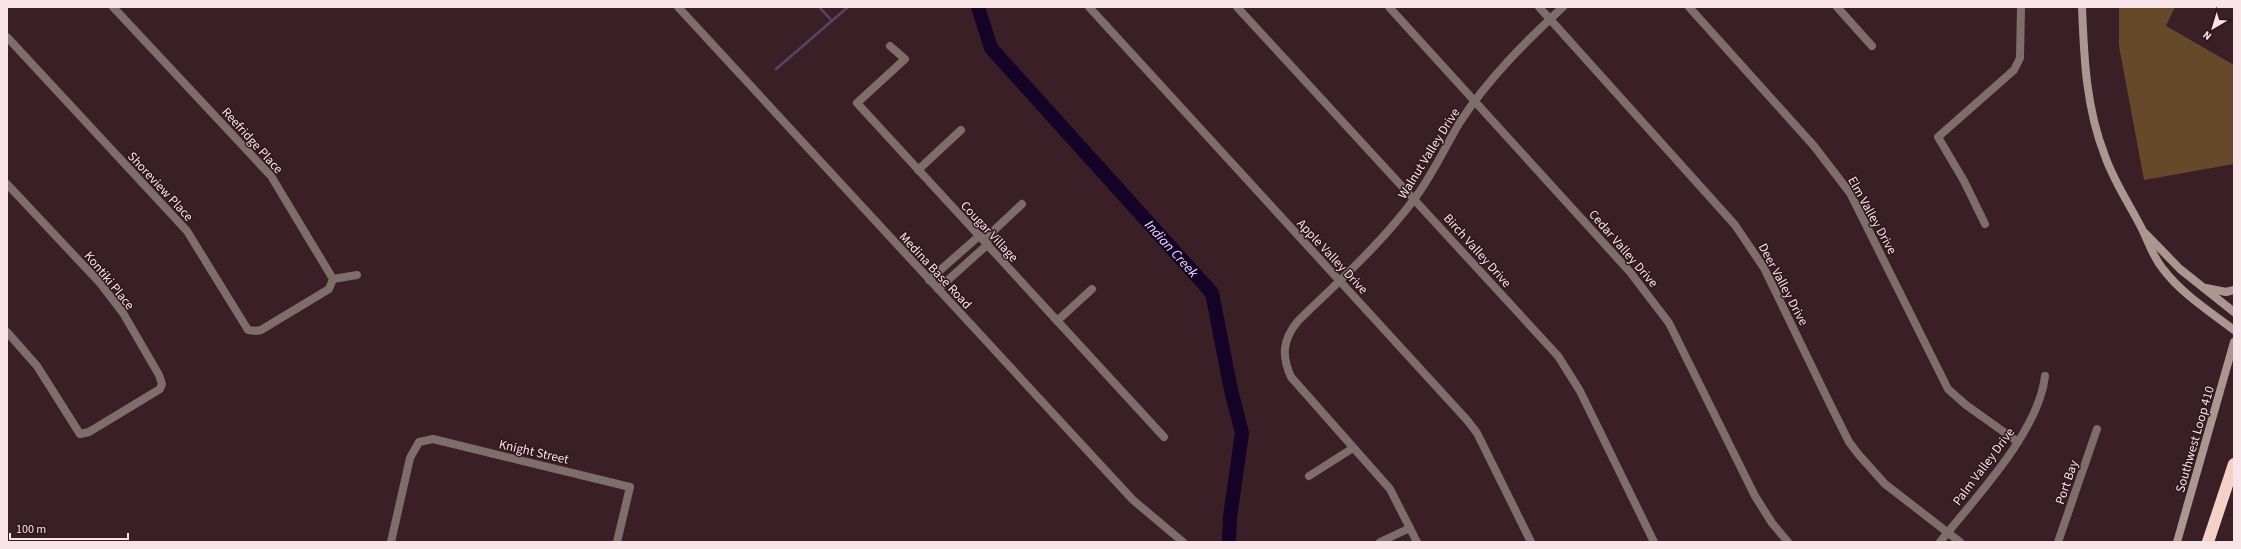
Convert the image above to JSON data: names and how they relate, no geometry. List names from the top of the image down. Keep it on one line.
{"streets":{"main road":["Southwest Loop 410"],"street":["Reefridge Place","Walnut Valley Drive","Shoreview Place","Elm Valley Drive","Cougar Village","Cedar Valley Drive","Birch Valley Drive","Apple Valley Drive","Medina Base Road","Kontiki Place","Deer Valley Drive","Knight Street","Palm Valley Drive","Port Bay"]},"crossings":[["Reefridge Place","Shoreview Place"],["Walnut Valley Drive","Cedar Valley Drive"],["Walnut Valley Drive","Birch Valley Drive"],["Walnut Valley Drive","Apple Valley Drive"],["Walnut Valley Drive","Deer Valley Drive"],["Elm Valley Drive","Palm Valley Drive"],["Deer Valley Drive","Palm Valley Drive"]],"water":["Indian Creek"],"scale_bar":"100 m","north":"bottom left"}
